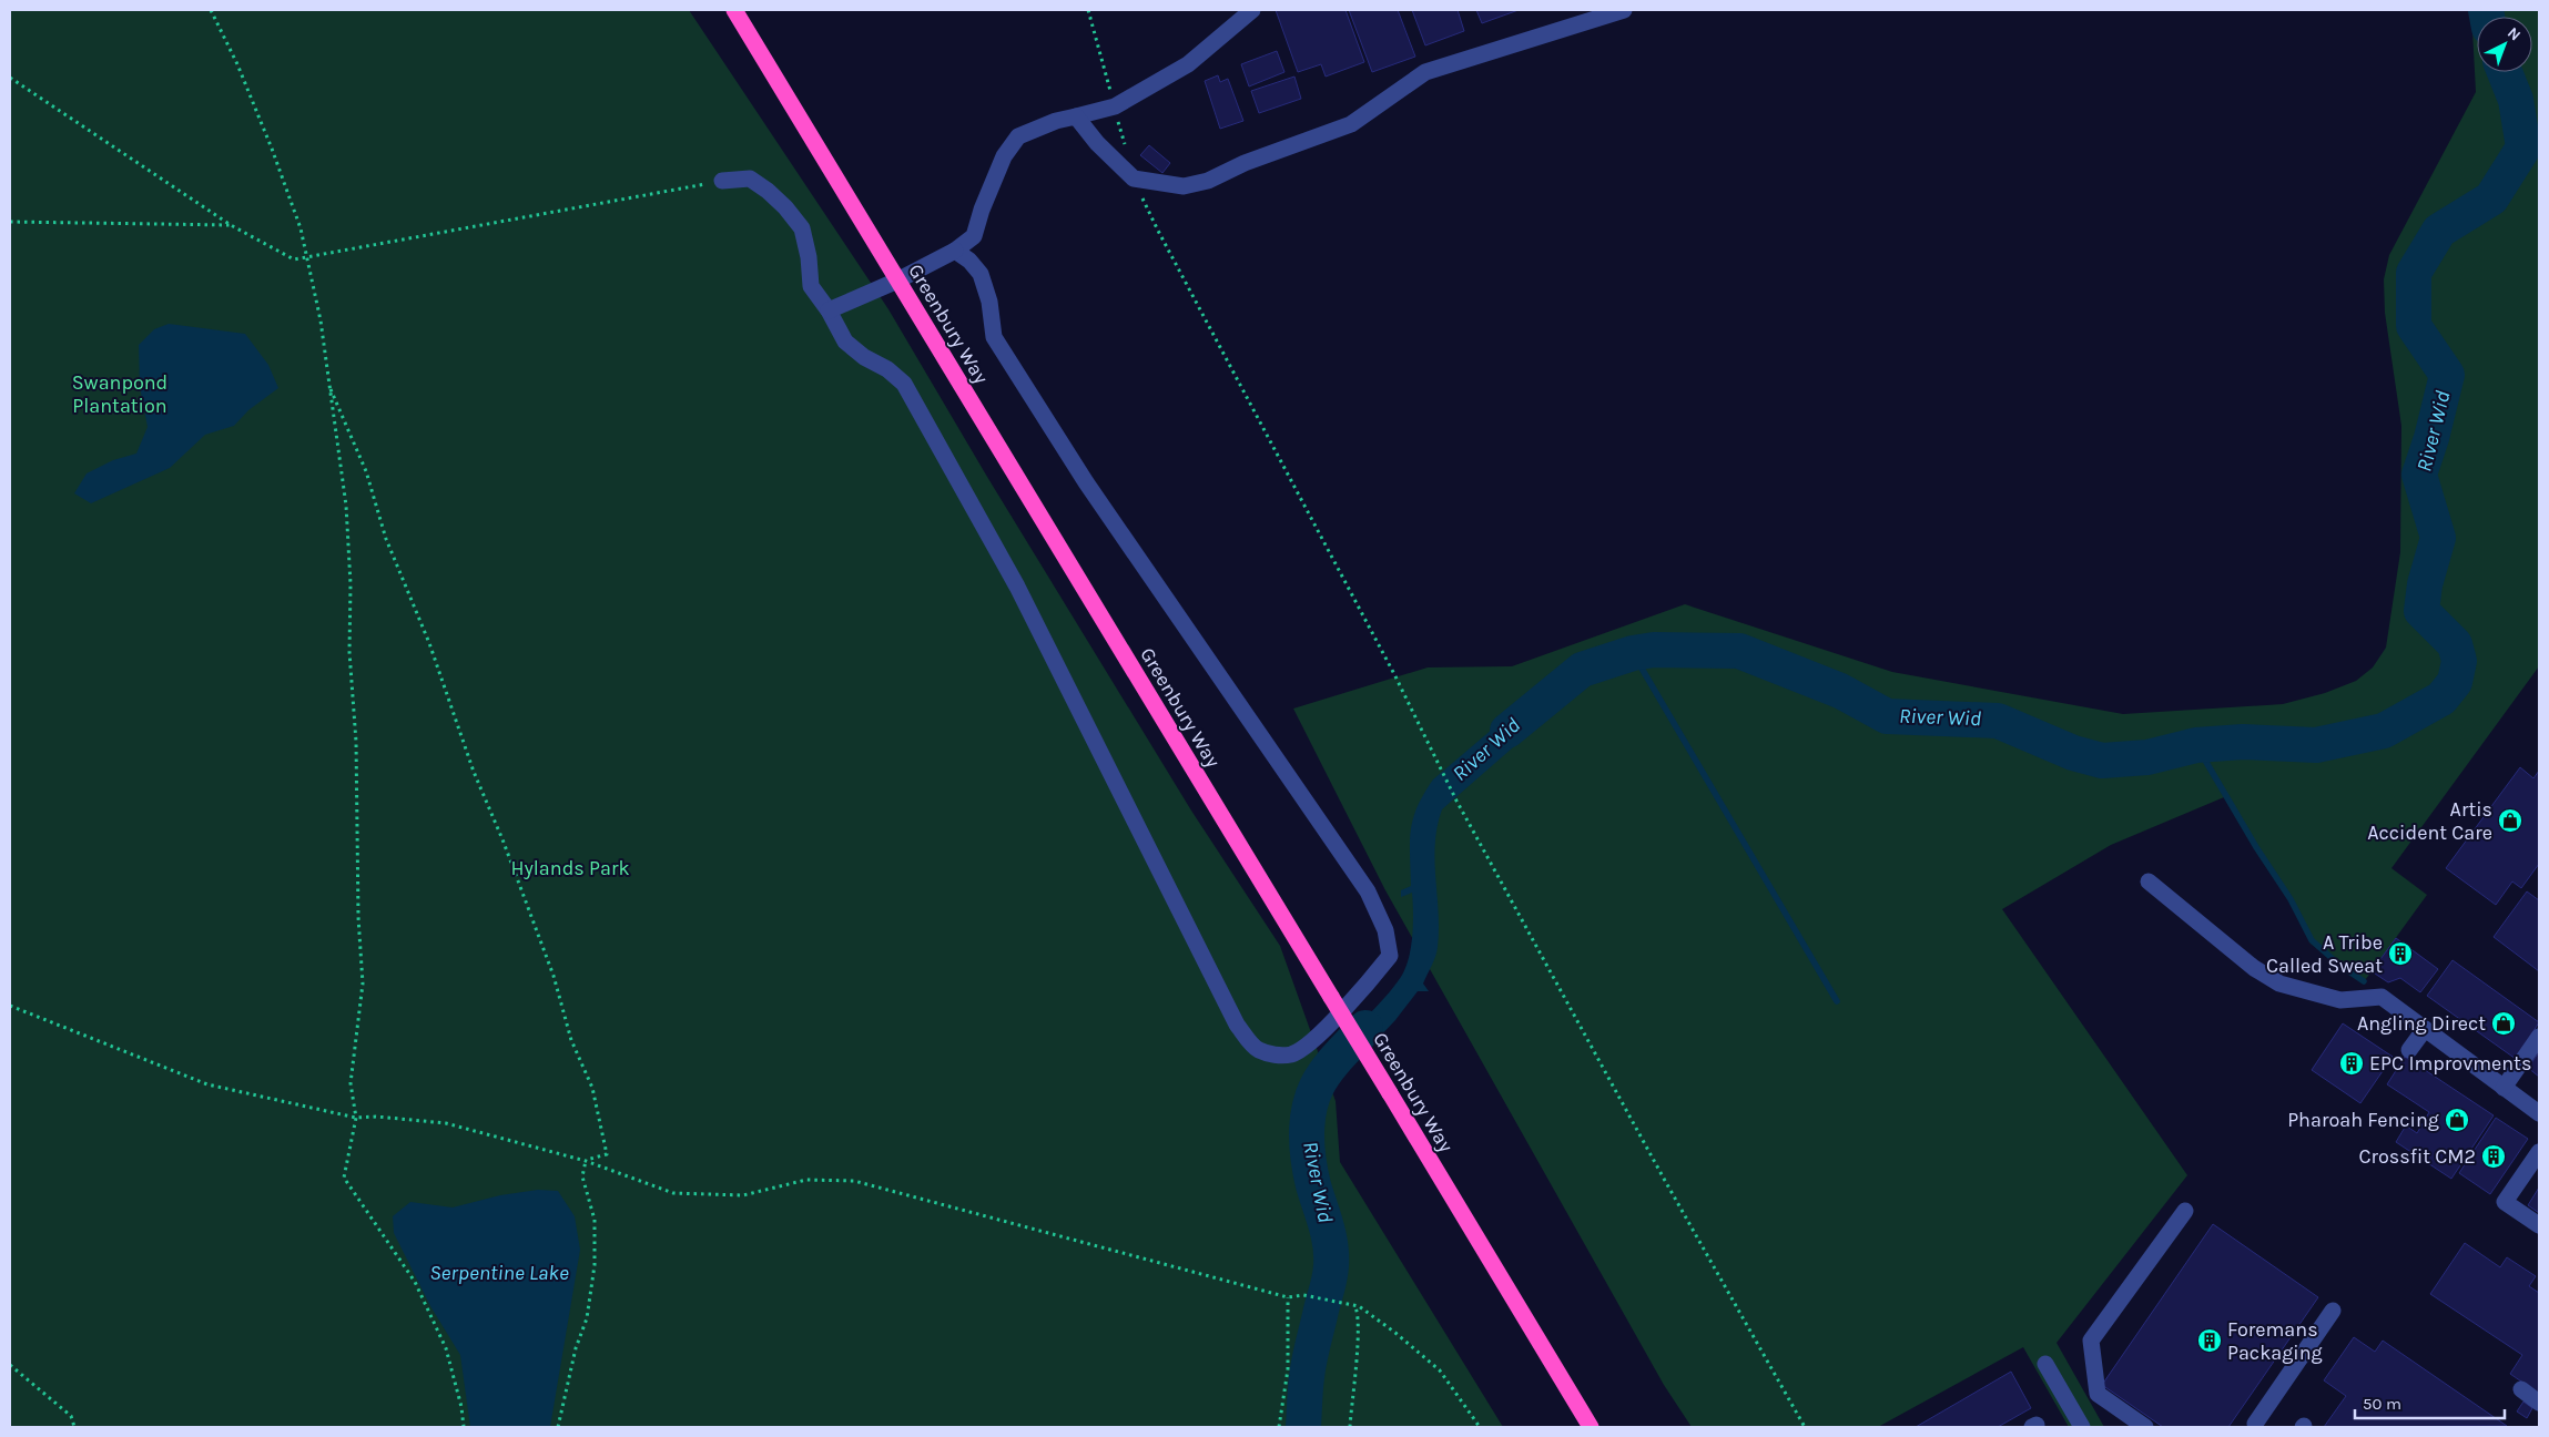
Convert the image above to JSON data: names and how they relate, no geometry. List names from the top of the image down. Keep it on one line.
{"streets":{"highway":["Greenbury Way"]},"water":["River Wid","Serpentine Lake"],"parks":["Swanpond Plantation","Hylands Park"],"places":{"shop":["Artis Accident Care","Angling Direct","Pharoah Fencing"],"building":["A Tribe Called Sweat","EPC Improvments","Crossfit CM2","Foremans Packaging"]},"scale_bar":"50 m","north":"top right"}
